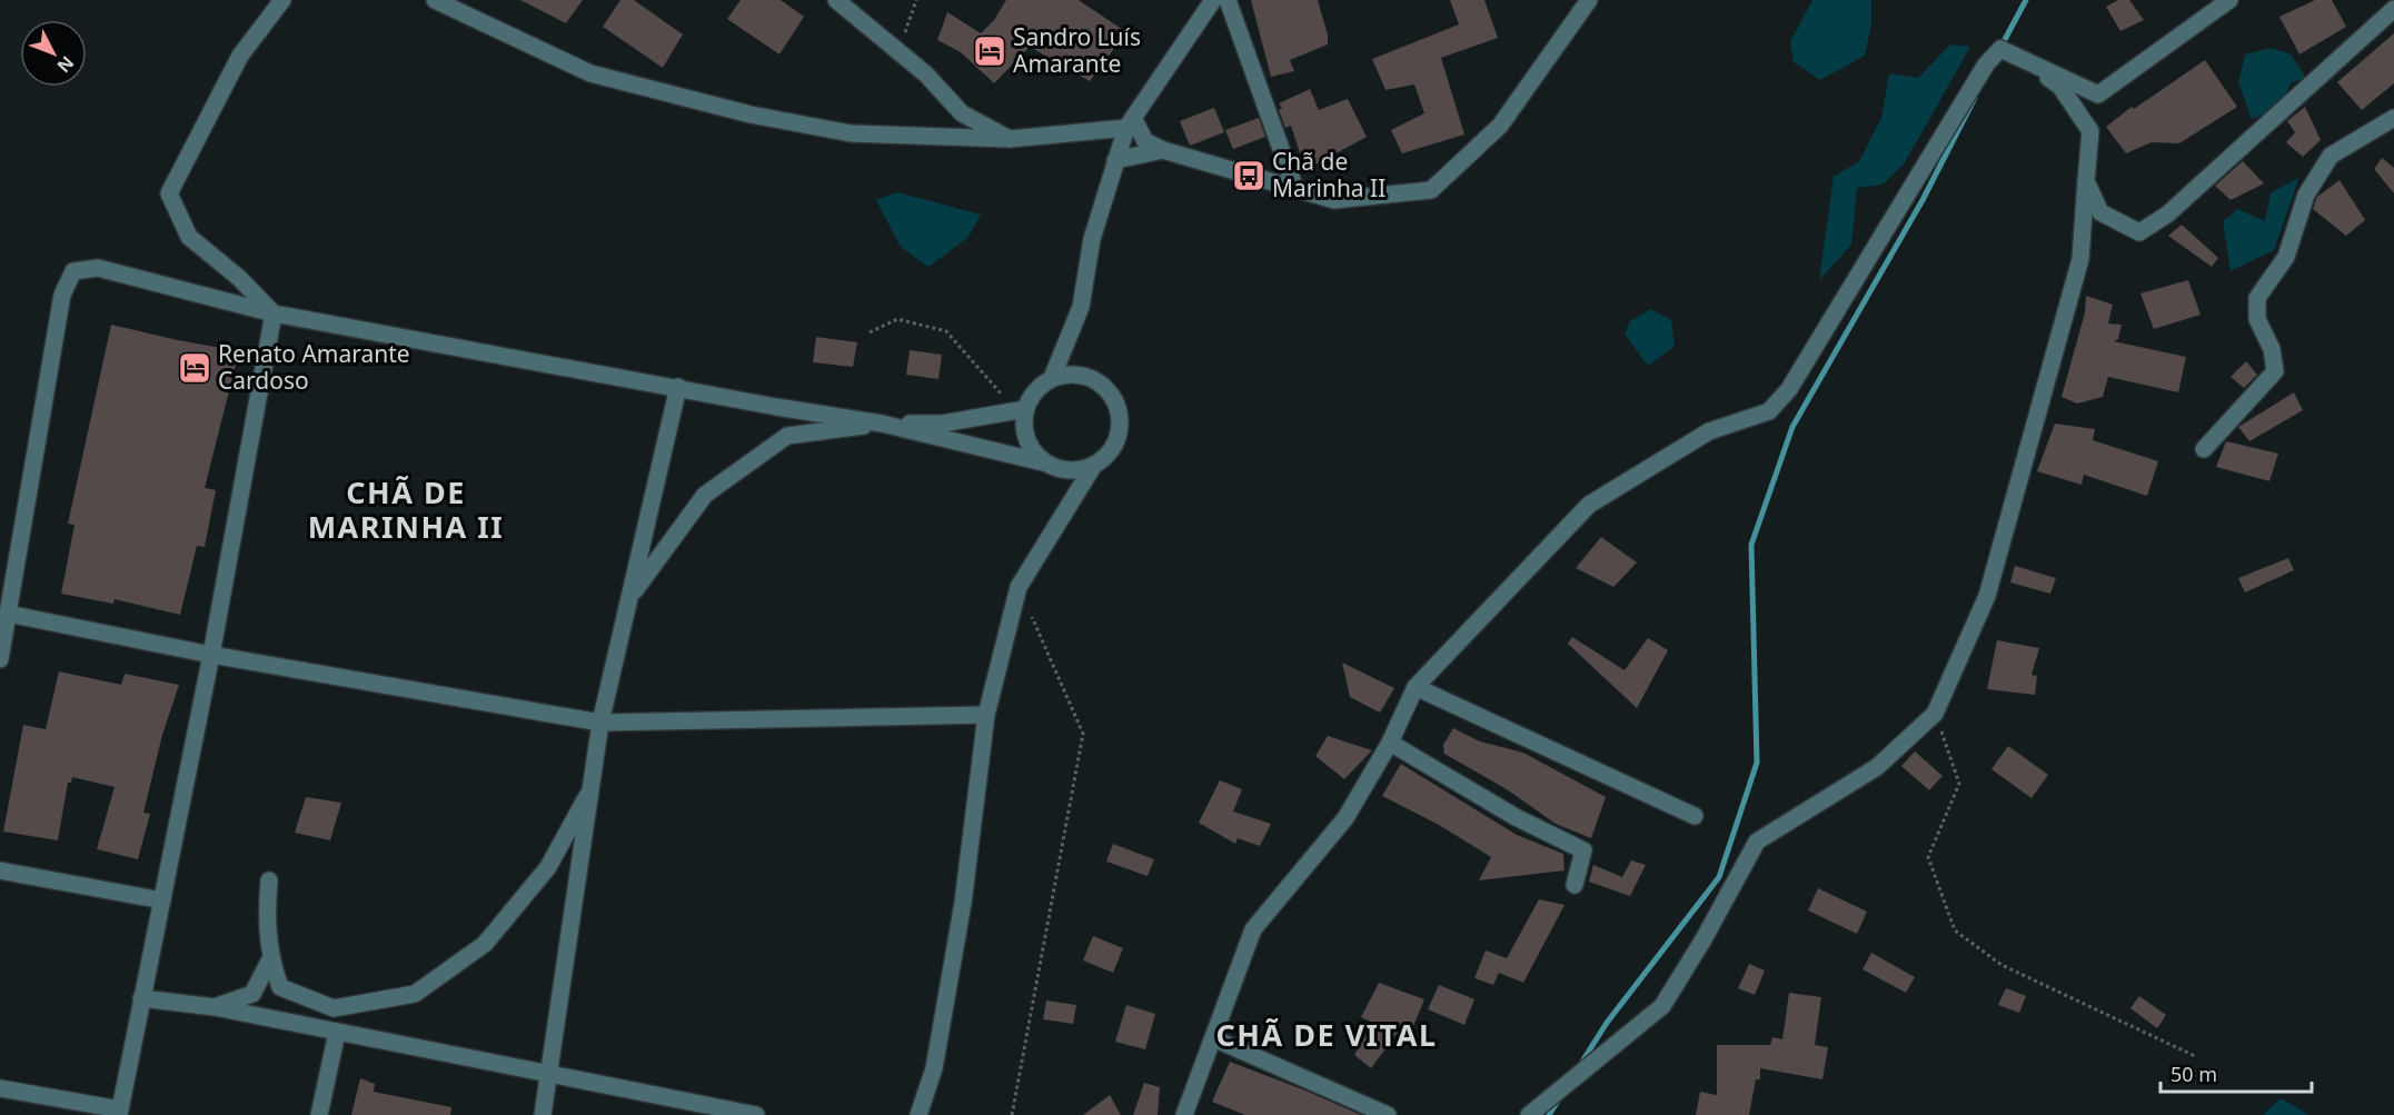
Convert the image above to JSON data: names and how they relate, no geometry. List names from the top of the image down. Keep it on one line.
{"districts":["CHÃ DE MARINHA II","CHÃ DE VITAL"],"places":{"hotel":["Sandro Luís Amarante","Renato Amarante Cardoso"],"bus stop":["Chã de Marinha II"]},"scale_bar":"50 m","north":"bottom right"}
